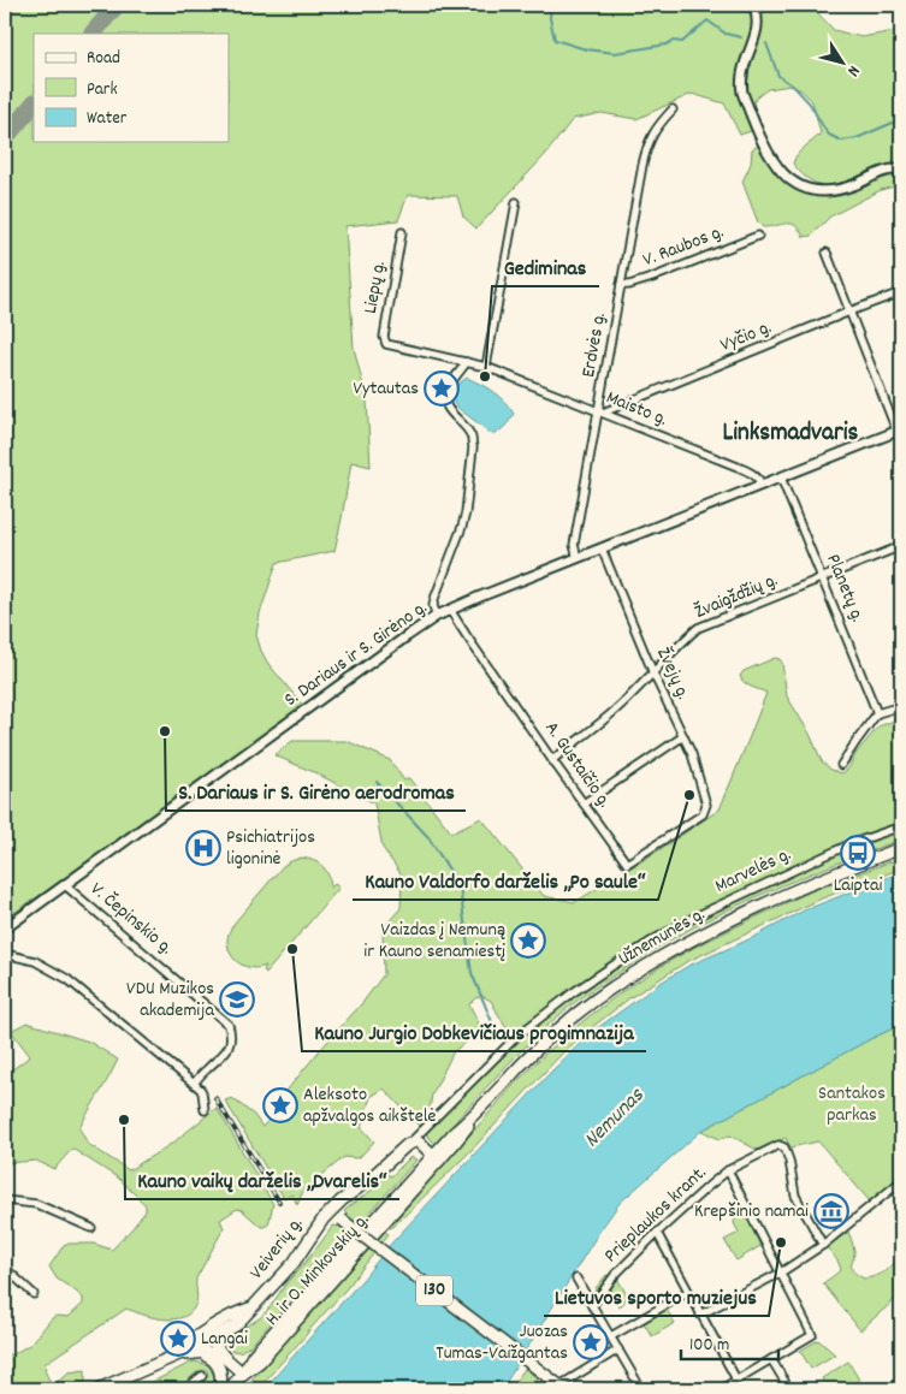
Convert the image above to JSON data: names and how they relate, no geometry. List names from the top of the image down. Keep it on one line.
{"streets":{"main road":["Užnemunės g.","Veiverių g.","H. ir O. Minkovskių g.","130"],"street":["V. Raubos g.","Liepų g.","Vyčio g.","Erdvės g.","Maisto g.","Planetų g.","Žvaigždžių g.","S. Dariaus ir S. Girėno g.","Žvejų g.","A. Gustaičio g.","Marvelės g.","V. Čepinskio g.","Prieplaukos krant."]},"crossings":[["V. Raubos g.","Erdvės g."],["Liepų g.","Maisto g."],["Vyčio g.","Erdvės g."],["Vyčio g.","Maisto g."],["Erdvės g.","Maisto g."],["Erdvės g.","S. Dariaus ir S. Girėno g."],["Maisto g.","S. Dariaus ir S. Girėno g."],["Planetų g.","Žvaigždžių g."],["Planetų g.","S. Dariaus ir S. Girėno g."],["Žvaigždžių g.","Žvejų g."],["Žvaigždžių g.","A. Gustaičio g."],["S. Dariaus ir S. Girėno g.","Žvejų g."],["S. Dariaus ir S. Girėno g.","A. Gustaičio g."],["S. Dariaus ir S. Girėno g.","V. Čepinskio g."],["Žvejų g.","A. Gustaičio g."],["Marvelės g.","Veiverių g."],["Užnemunės g.","H. ir O. Minkovskių g."],["Veiverių g.","130"]],"districts":["Linksmadvaris"],"water":["Nemunas"],"parks":["Santakos parkas"],"places":{"other":["Gediminas","S. Dariaus ir S. Girėno aerodromas","Kauno Valdorfo darželis „Po saule“","Kauno Jurgio Dobkevičiaus progimnazija","Kauno vaikų darželis „Dvarelis“","Lietuvos sporto muziejus"],"place":["Vytautas","Vaizdas į Nemuną ir Kauno senamiestį","Aleksoto apžvalgos aikštelė","Langai","Juozas Tumas-Vaižgantas"],"hospital":["Psichiatrijos ligoninė"],"bus stop":["Laiptai"],"school or university":["VDU Muzikos akademija"],"museum":["Krepšinio namai"]},"legend":["Road","Park","Water"],"scale_bar":"100 m","north":"bottom right"}
